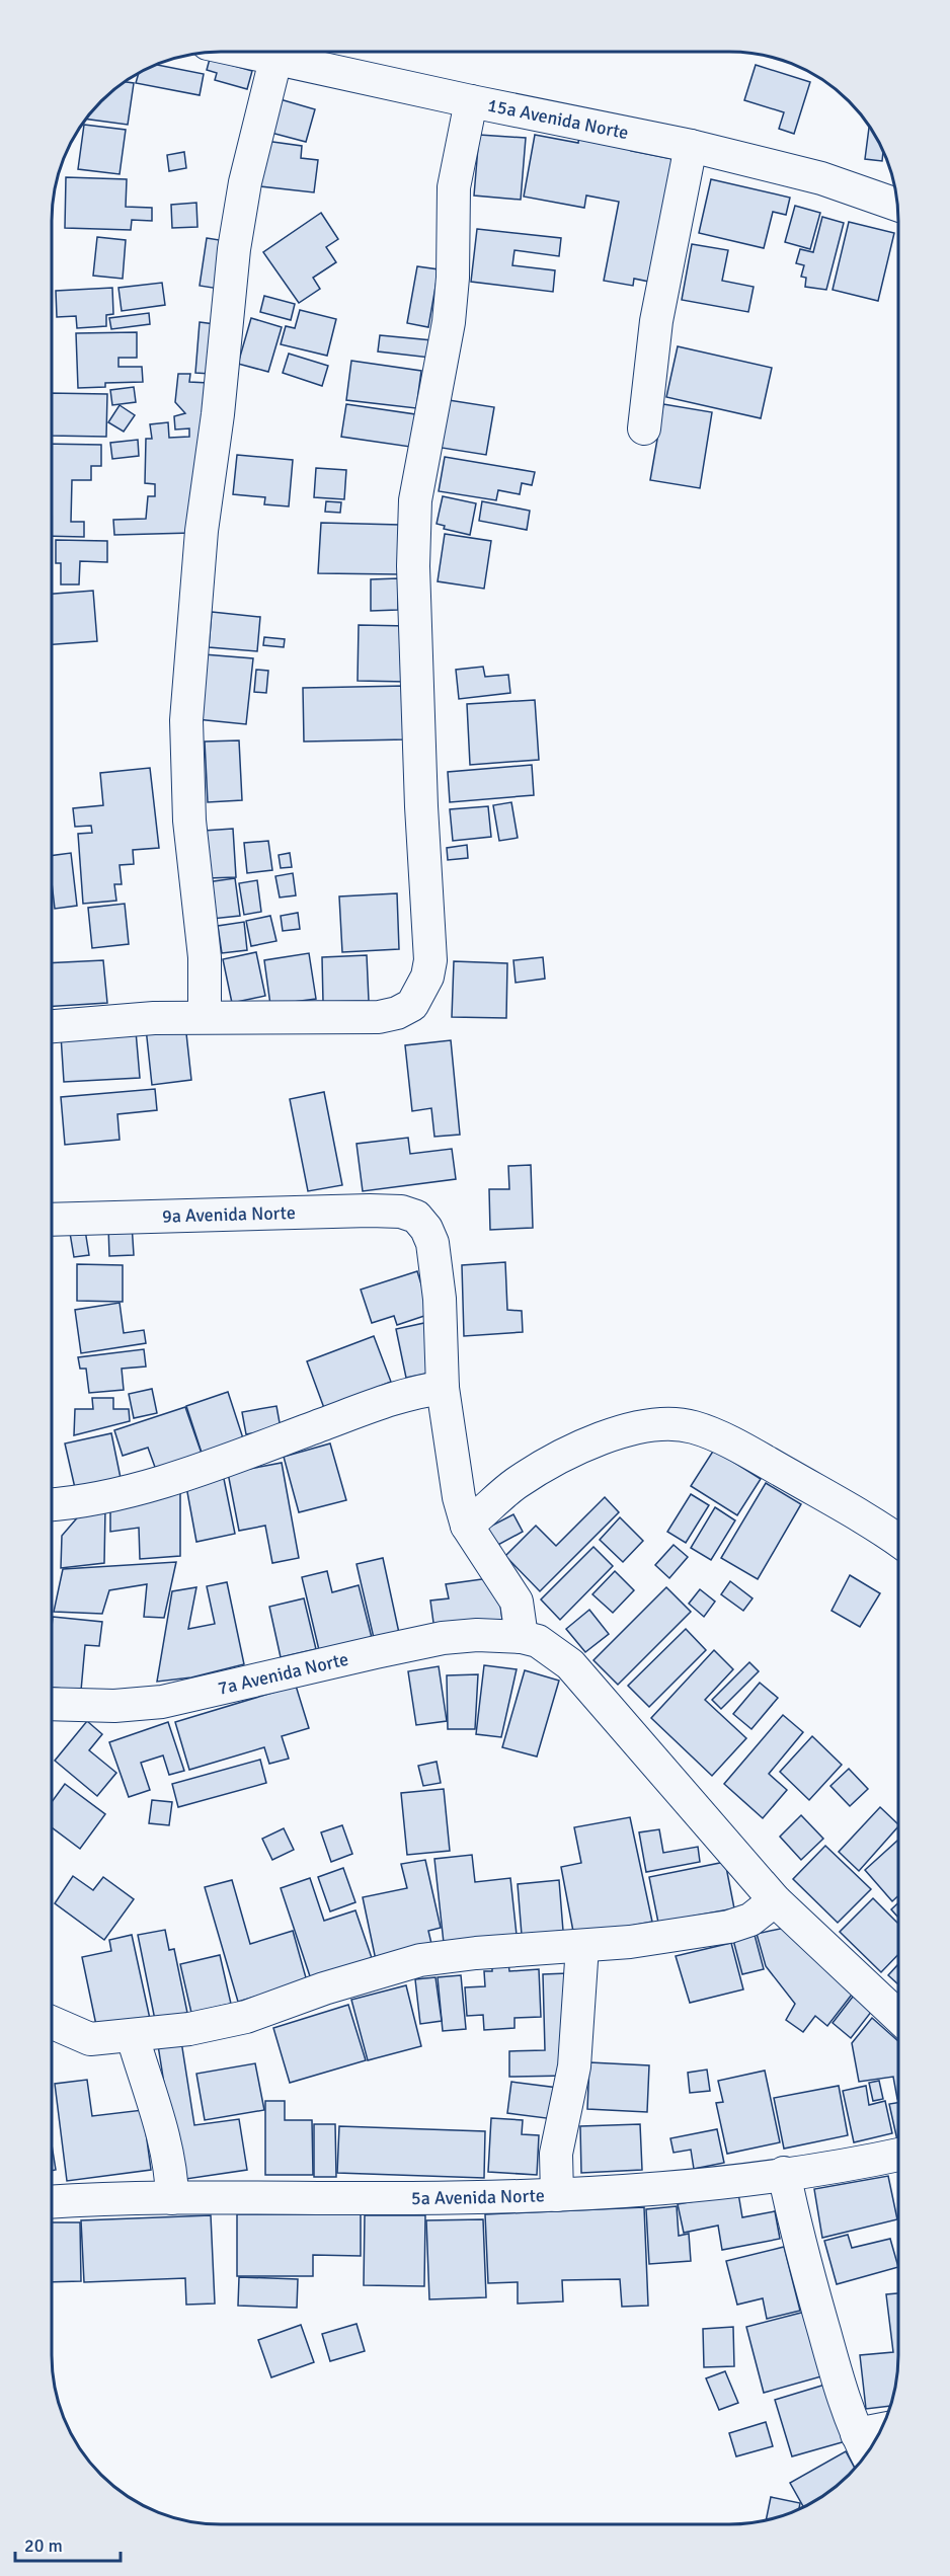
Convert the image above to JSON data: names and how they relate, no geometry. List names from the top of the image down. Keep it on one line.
{"streets":{"street":["15a Avenida Norte","9a Avenida Norte","7a Avenida Norte","5a Avenida Norte"]},"scale_bar":"20 m"}
